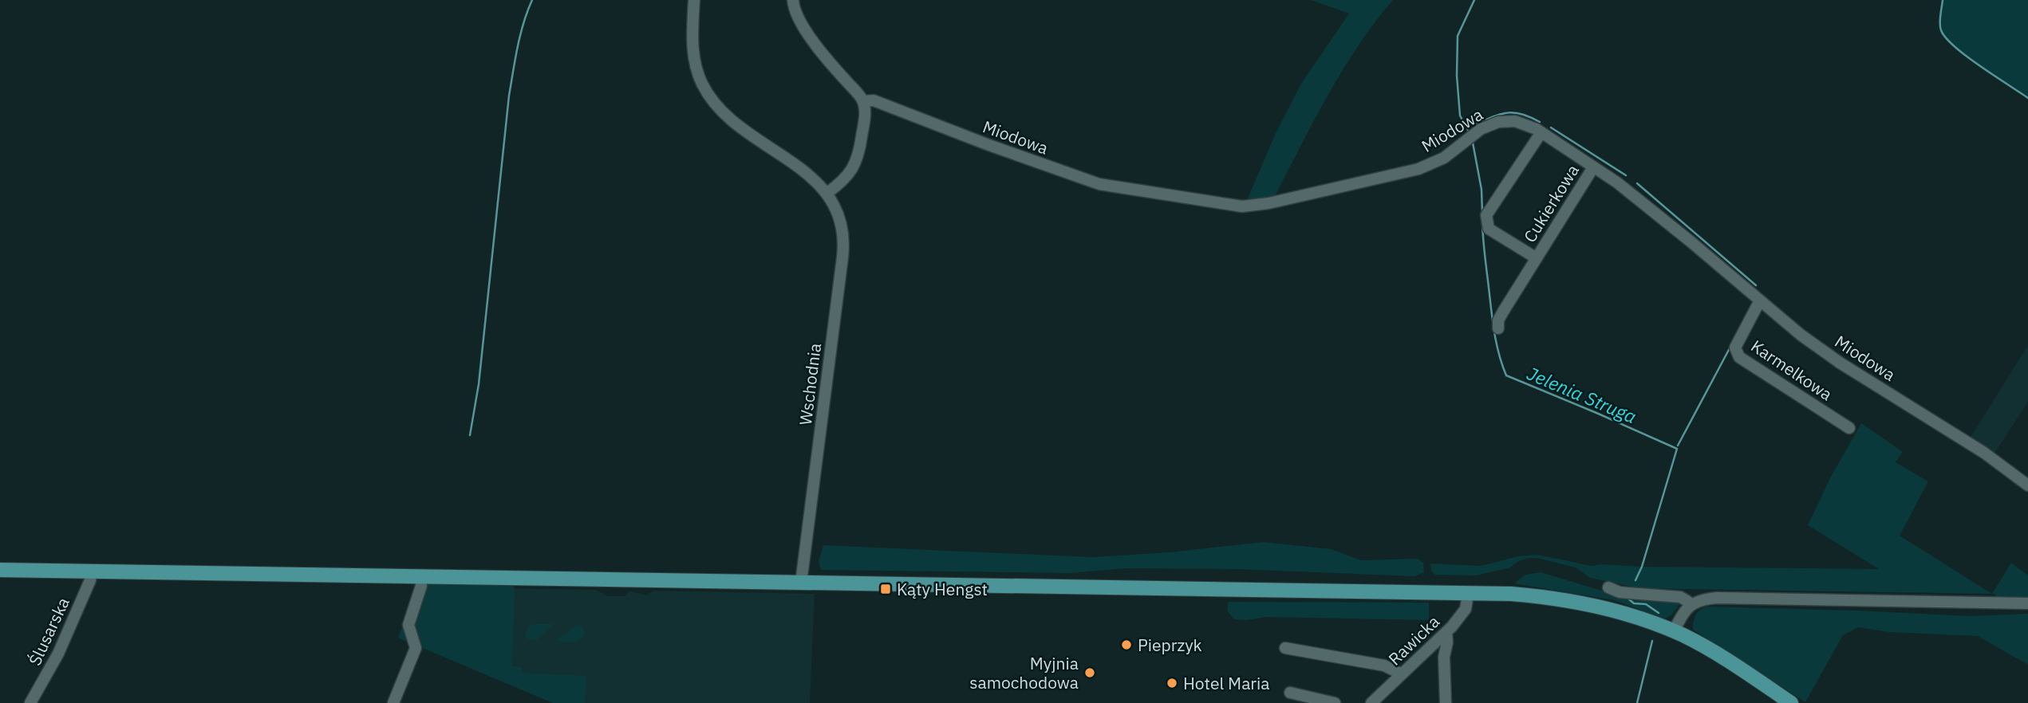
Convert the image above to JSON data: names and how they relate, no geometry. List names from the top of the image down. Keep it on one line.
{"streets":{"street":["Miodowa","Cukierkowa","Karmelkowa","Wschodnia","Ślusarska","Rawicka"]},"crossings":[["Miodowa","Cukierkowa"],["Miodowa","Karmelkowa"]],"water":["Jelenia Struga"],"places":{"transit":["Kąty Hengst"],"other":["Pieprzyk","Myjnia samochodowa","Hotel Maria"]}}
